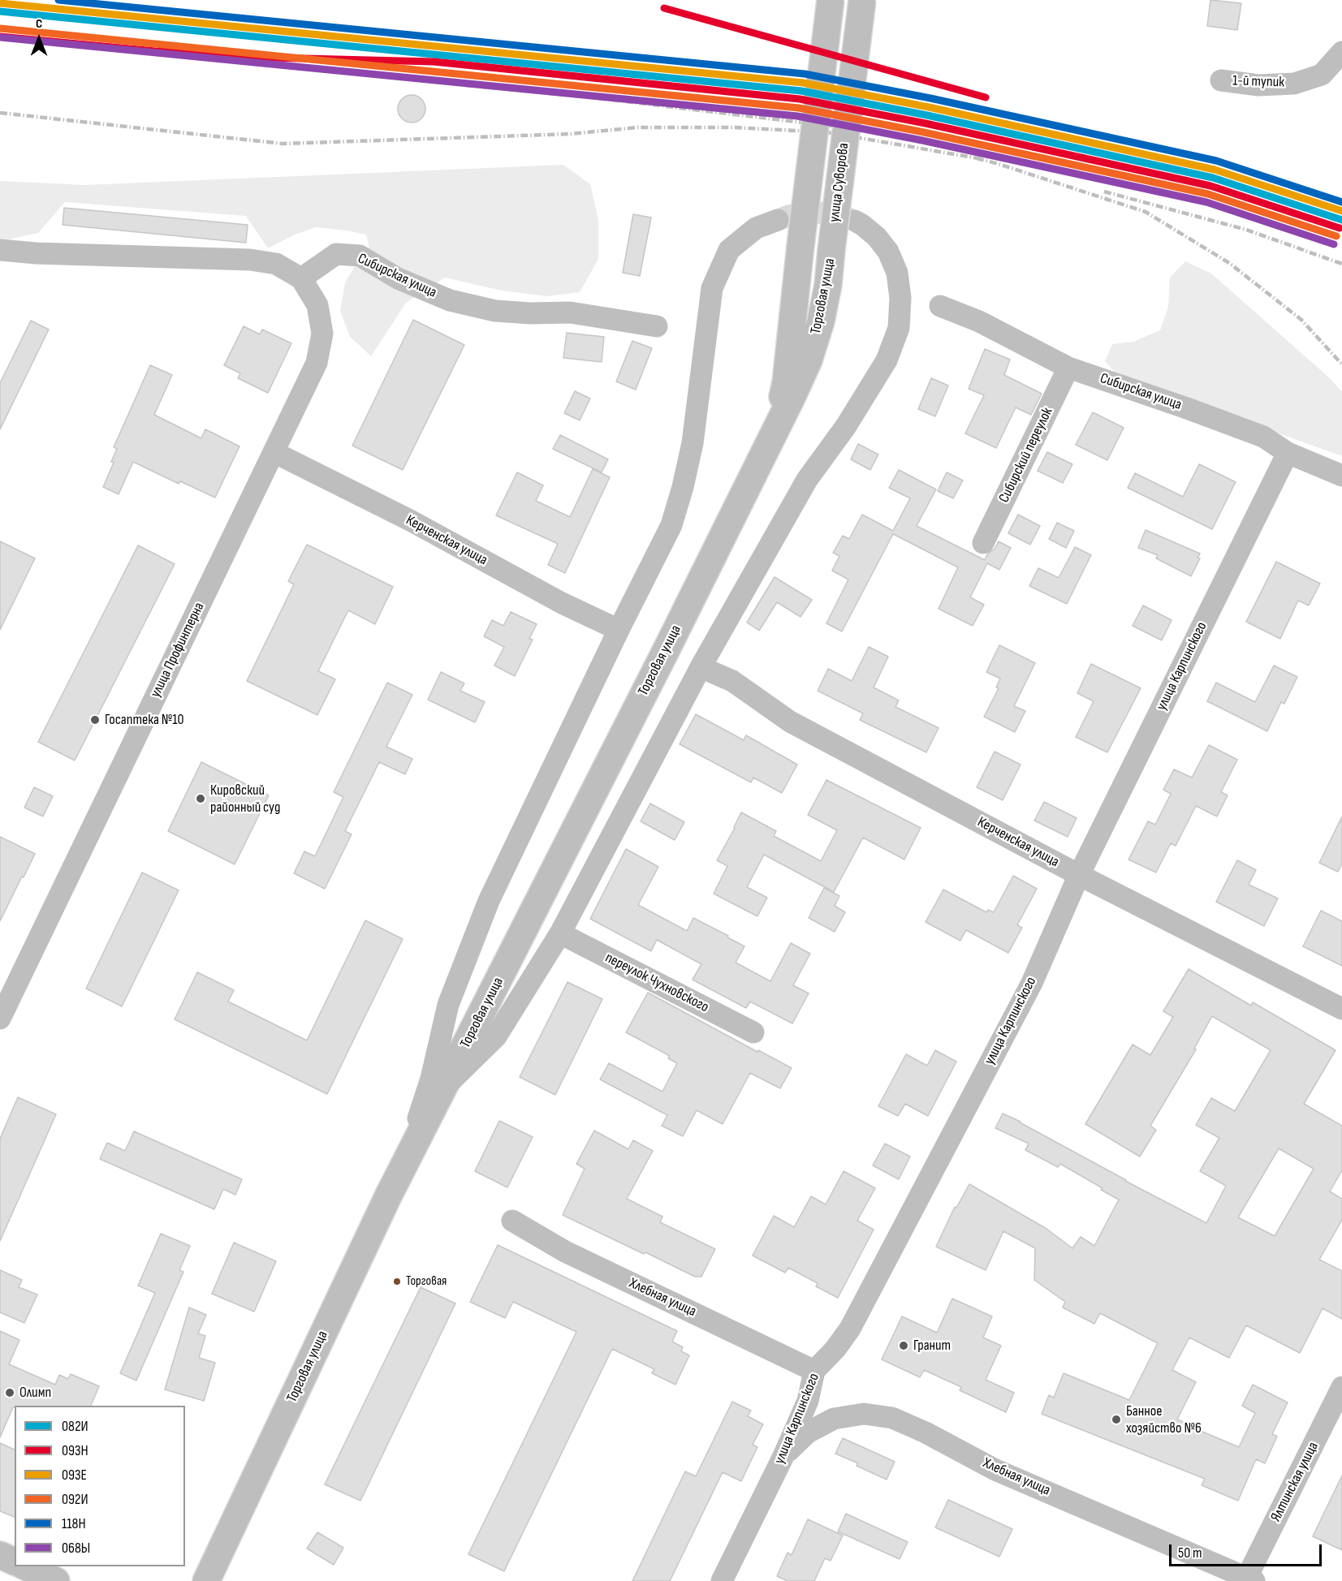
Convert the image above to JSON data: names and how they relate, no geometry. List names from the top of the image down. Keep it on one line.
{"streets":{"main road":["улица Суворова","Торговая улица"],"street":["1-й тупик","Сибирская улица","Сибирский переулок","Керченская улица","улица Профинтерна","улица Карпинского","переулок Чухновского","Хлебная улица","Ялтинская улица"]},"crossings":[["улица Суворова","Торговая улица"],["Сибирская улица","Сибирский переулок"],["Сибирская улица","улица Профинтерна"],["Сибирская улица","улица Карпинского"],["Керченская улица","улица Профинтерна"],["Керченская улица","улица Карпинского"],["улица Карпинского","Хлебная улица"],["Хлебная улица","Ялтинская улица"]],"places":["Госаптека №10","Кировский районный суд","Торговая","Гранит","Олимп","Банное хозяйство №6"],"lines":["transit line 118Н","transit line 093Е","transit line 093Н","transit line 082И","transit line 092И","transit line 068Ы"],"legend":["082И","093Н","093Е","092И","118Н","068Ы"],"scale_bar":"50 m","north":"top"}
